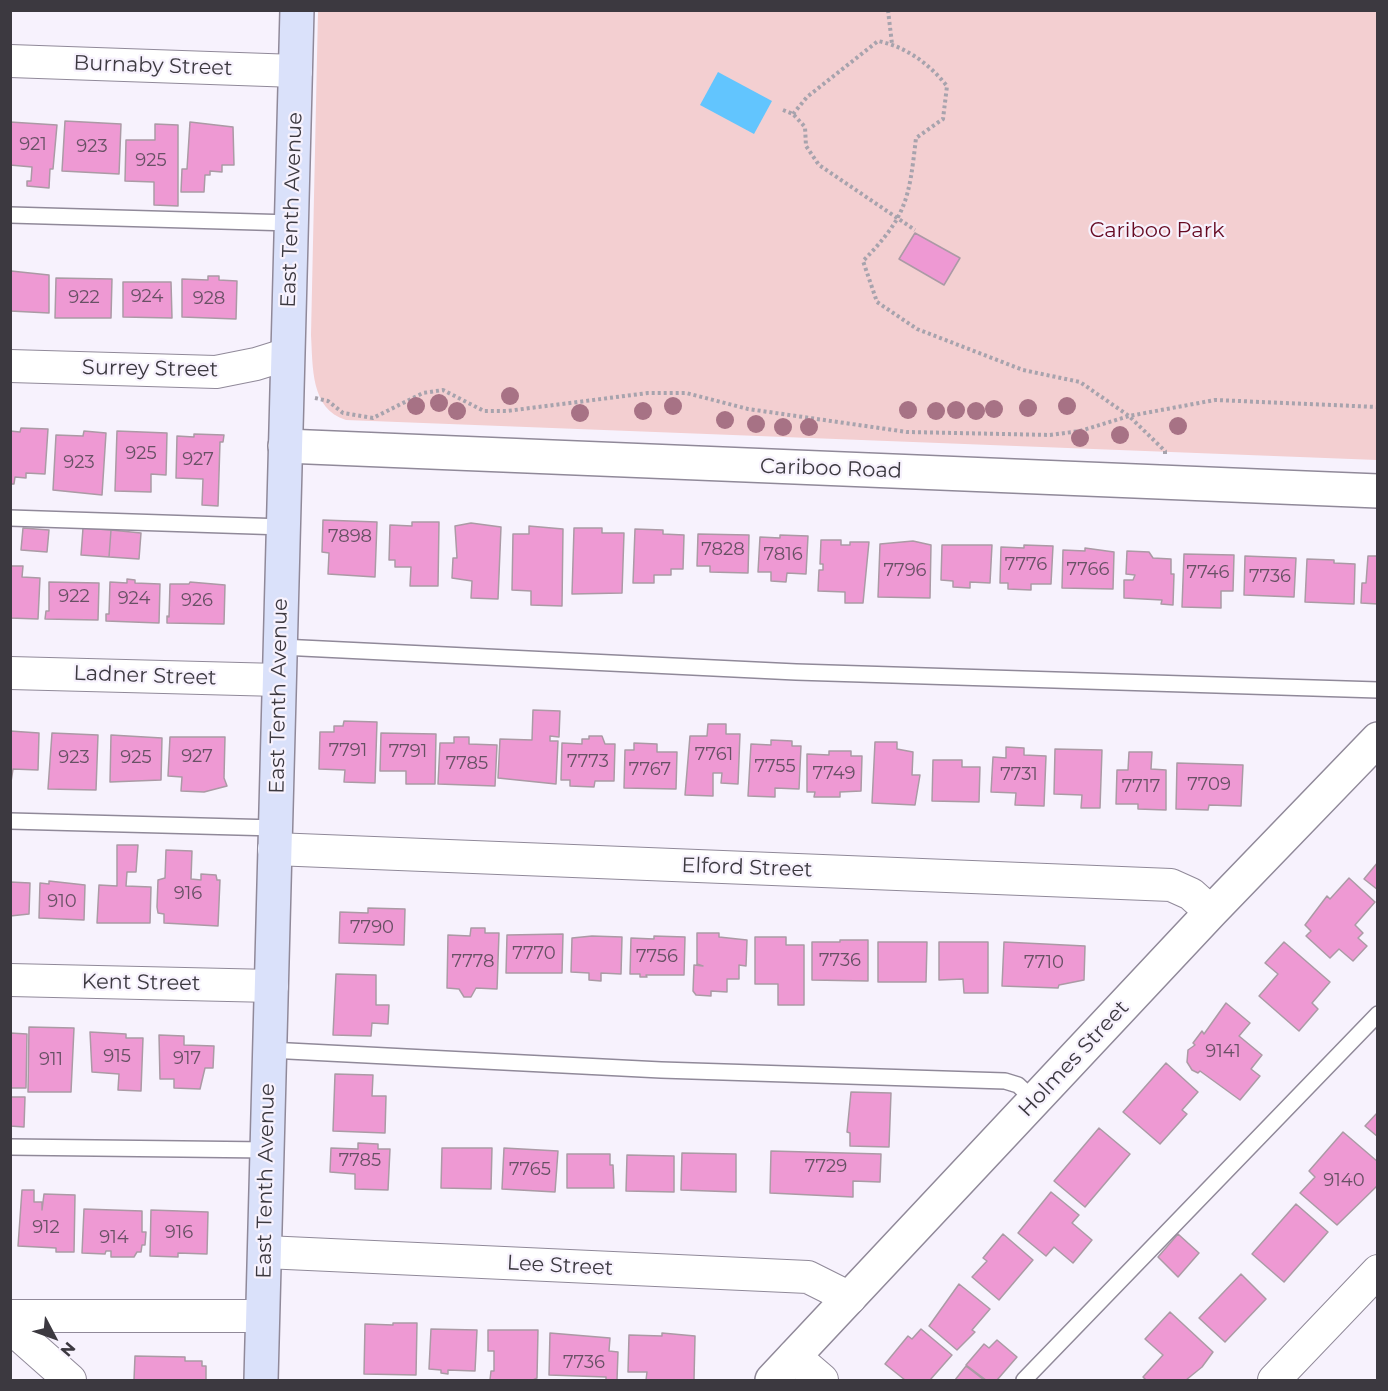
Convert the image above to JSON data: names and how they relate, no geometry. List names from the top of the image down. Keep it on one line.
{"streets":{"main road":["East Tenth Avenue"],"street":["Burnaby Street","Surrey Street","Cariboo Road","Ladner Street","Elford Street","Kent Street","Holmes Street","Lee Street"]},"crossings":[["Burnaby Street","East Tenth Avenue"],["East Tenth Avenue","Surrey Street"],["East Tenth Avenue","Cariboo Road"],["East Tenth Avenue","Ladner Street"],["East Tenth Avenue","Elford Street"],["East Tenth Avenue","Kent Street"],["East Tenth Avenue","Lee Street"],["Elford Street","Holmes Street"],["Holmes Street","Lee Street"]],"parks":["Cariboo Park"],"house_numbers":["921","923","925","924","922","928","925","927","923","7898","7828","7816","7776","7766","7796","7746","7736","922","924","926","7791","7791","7761","927","923","925","7773","7785","7755","7767","7749","7731","7709","7717","916","910","7790","7770","7756","7736","7778","7710","9141","915","917","911","7785","7729","7765","9140","912","916","914","7736"],"north":"bottom right"}
